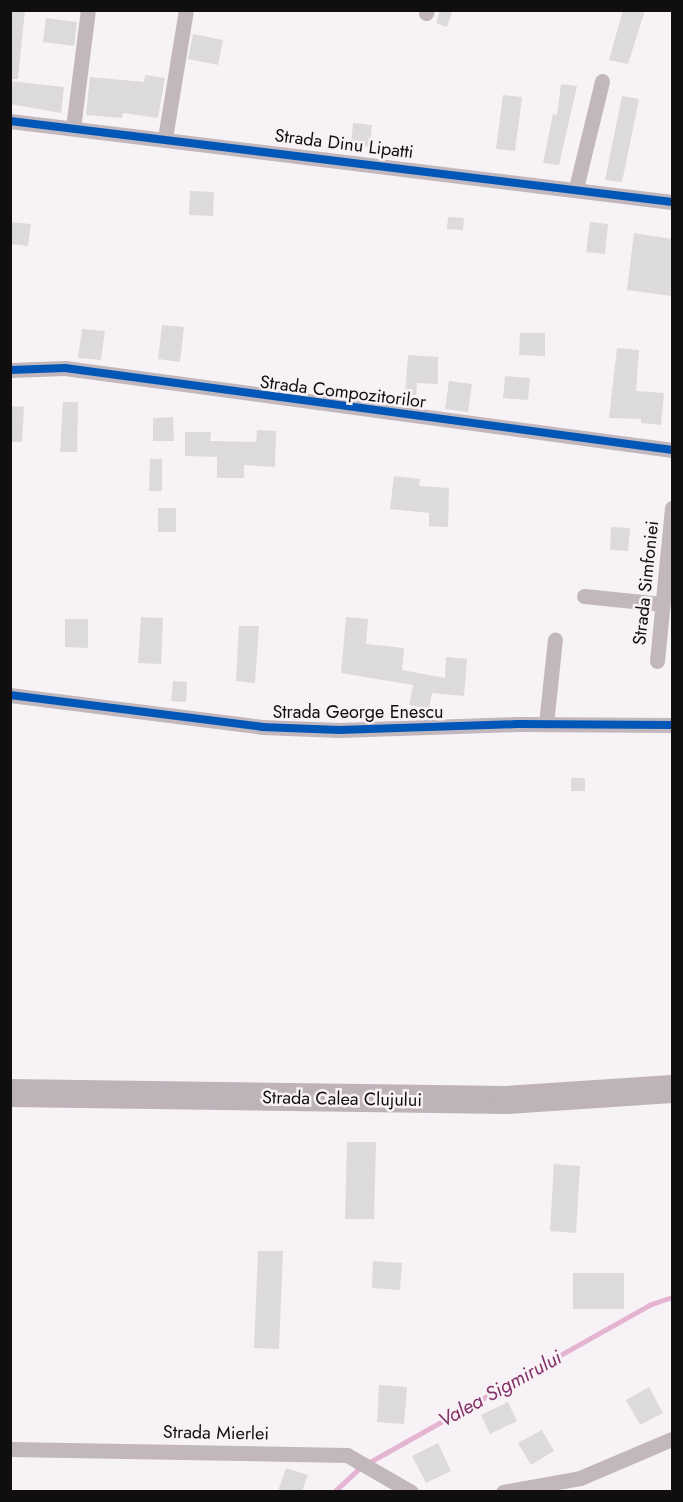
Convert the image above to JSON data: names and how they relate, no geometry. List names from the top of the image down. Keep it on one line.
{"streets":{"highway":["Strada Calea Clujului"],"street":["Strada Dinu Lipatti","Strada Compozitorilor","Strada Simfoniei","Strada George Enescu","Strada Mierlei"]},"water":["Valea Sigmirului"]}
